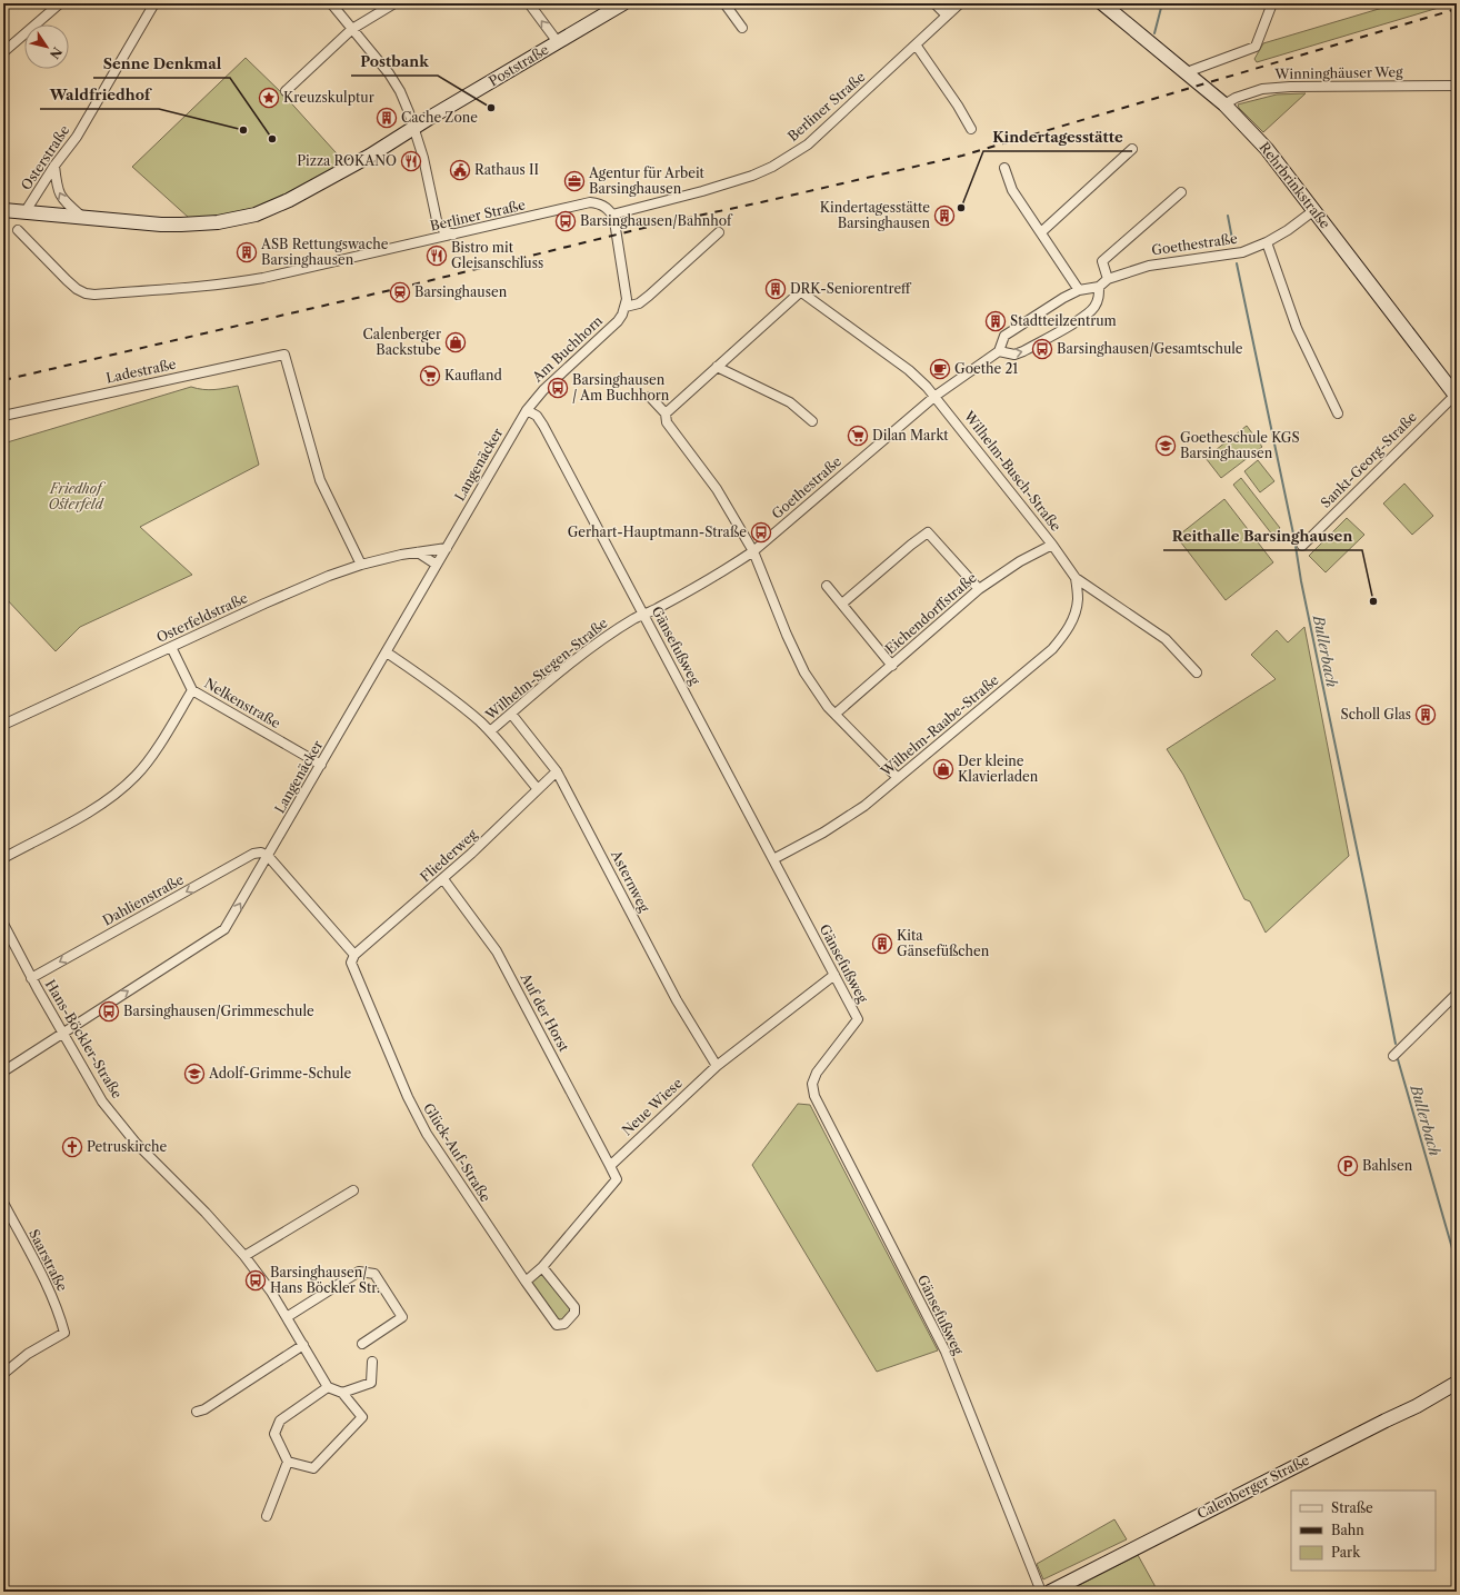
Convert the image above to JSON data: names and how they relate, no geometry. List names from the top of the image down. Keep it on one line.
{"streets":{"main road":["Poststraße","Rehrbrinkstraße","Calenberger Straße"],"street":["Winninghäuser Weg","Berliner Straße","Osterstraße","Goethestraße","Am Buchhorn","Ladestraße","Sankt-Georg-Straße","Langenäcker","Wilhelm-Busch-Straße","Eichendorffstraße","Osterfeldstraße","Gänsefußweg","Wilhelm-Stegen-Straße","Nelkenstraße","Wilhelm-Raabe-Straße","Fliederweg","Asternweg","Dahlienstraße","Auf der Horst","Hans-Böckler-Straße","Neue Wiese","Glück-Auf-Straße","Saarstraße"]},"crossings":[["Poststraße","Osterstraße"],["Winninghäuser Weg","Rehrbrinkstraße"],["Rehrbrinkstraße","Goethestraße"],["Rehrbrinkstraße","Sankt-Georg-Straße"],["Goethestraße","Wilhelm-Busch-Straße"],["Goethestraße","Gänsefußweg"],["Goethestraße","Wilhelm-Stegen-Straße"],["Am Buchhorn","Langenäcker"],["Am Buchhorn","Gänsefußweg"],["Ladestraße","Osterfeldstraße"],["Langenäcker","Osterfeldstraße"],["Langenäcker","Gänsefußweg"],["Langenäcker","Nelkenstraße"],["Langenäcker","Dahlienstraße"],["Langenäcker","Hans-Böckler-Straße"],["Wilhelm-Busch-Straße","Eichendorffstraße"],["Wilhelm-Busch-Straße","Wilhelm-Raabe-Straße"],["Osterfeldstraße","Nelkenstraße"],["Gänsefußweg","Wilhelm-Stegen-Straße"],["Gänsefußweg","Wilhelm-Raabe-Straße"],["Gänsefußweg","Neue Wiese"],["Wilhelm-Stegen-Straße","Asternweg"],["Fliederweg","Asternweg"],["Fliederweg","Auf der Horst"],["Fliederweg","Glück-Auf-Straße"],["Asternweg","Neue Wiese"],["Dahlienstraße","Hans-Böckler-Straße"],["Auf der Horst","Neue Wiese"]],"one_way":["Dahlienstraße"],"water":["Bullerbach"],"parks":["Friedhof Osterfeld"],"places":{"place":["Kreuzskulptur"],"other":["Postbank","Waldfriedhof","Senne Denkmal","Kindertagesstätte","Reithalle Barsinghausen"],"building":["Cache Zone","Kindertagesstätte Barsinghausen","ASB Rettungswache Barsinghausen","DRK-Seniorentreff","Stadtteilzentrum","Scholl Glas","Kita Gänsefüßchen"],"restaurant":["Pizza ROKANO","Bistro mit Gleisanschluss"],"public building":["Rathaus II"],"office":["Agentur für Arbeit Barsinghausen"],"bus stop":["Barsinghausen/Bahnhof","Barsinghausen/Gesamtschule","Barsinghausen / Am Buchhorn","Gerhart-Hauptmann-Straße","Barsinghausen/Grimmeschule","Barsinghausen/ Hans Böckler Str."],"station":["Barsinghausen"],"shop":["Calenberger Backstube","Der kleine Klavierladen"],"cafe":["Goethe 21"],"supermarket":["Kaufland","Dilan Markt"],"school or university":["Goetheschule KGS Barsinghausen","Adolf-Grimme-Schule"],"church":["Petruskirche"],"parking":["Bahlsen"]},"legend":["Straße","Bahn","Park"],"north":"bottom right"}
